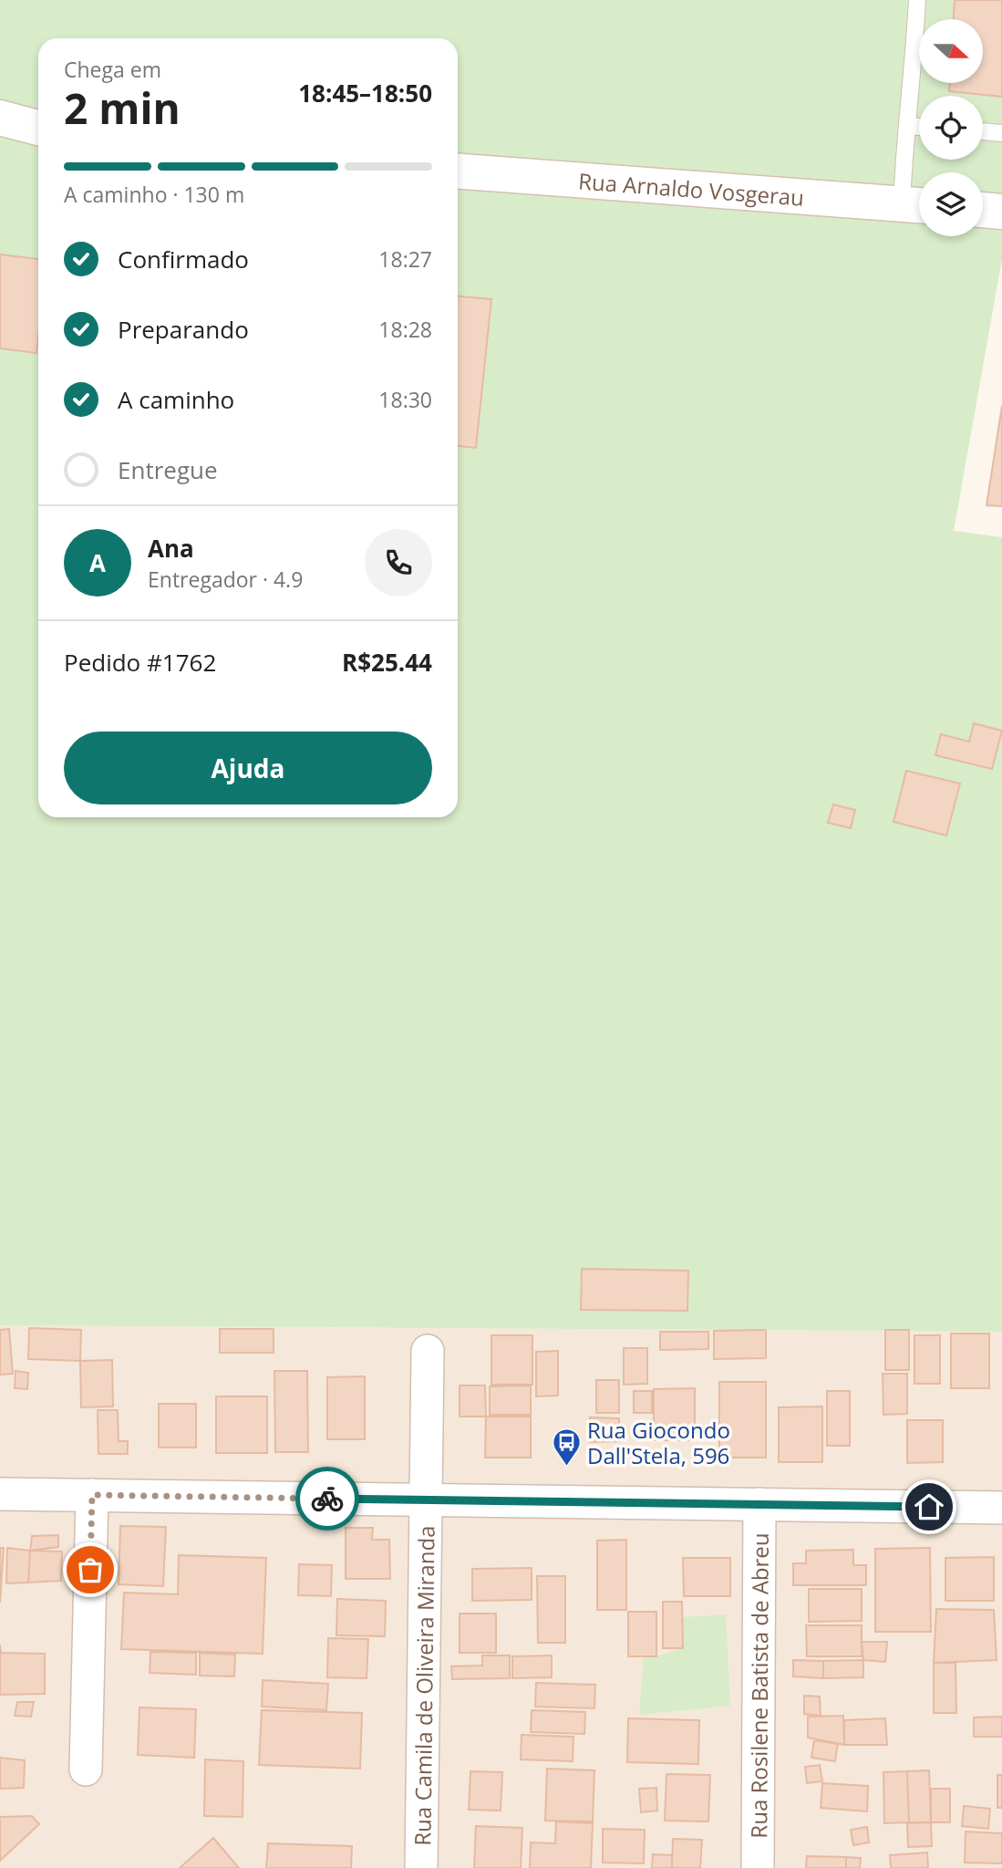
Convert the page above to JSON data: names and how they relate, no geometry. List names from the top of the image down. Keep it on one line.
{"streets":{"street":["Rua Arnaldo Vosgerau","Rua Camila de Oliveira Miranda","Rua Rosilene Batista de Abreu"]},"places":{"bus stop":["Rua Giocondo Dall'Stela, 596"]},"north":"right","page":{"heading":["2 min","Chega em","18:45–18:50"],"panel":["Ana","Entregador · 4.9","Pedido #1762","R$25.44"],"bar":"A caminho · 130 m","list":[["Confirmado","18:27"],["Preparando","18:28"],["A caminho","18:30"],"Entregue"],"round":"A","buttons":"Ajuda"}}
